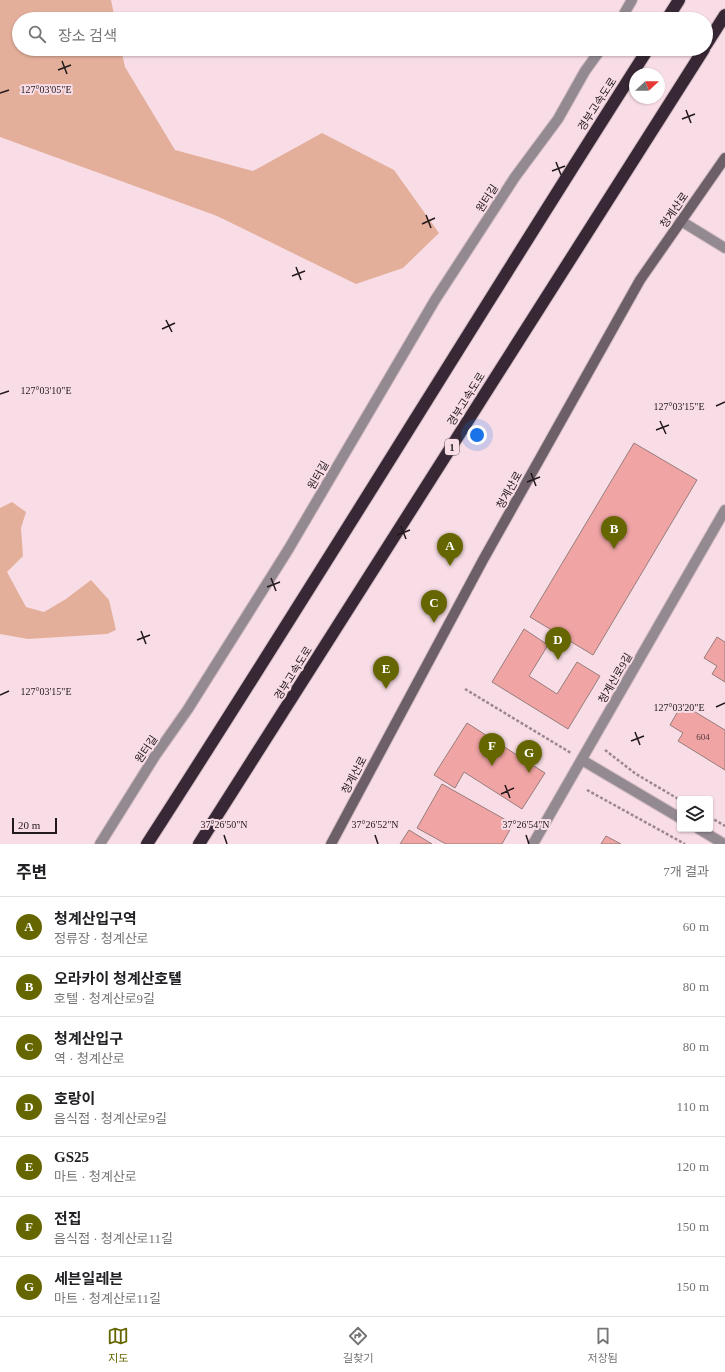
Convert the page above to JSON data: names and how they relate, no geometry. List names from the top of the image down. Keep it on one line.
{"streets":{"highway":["경부고속도로","1"],"street":["원터길","청계산로","청계산로9길"]},"house_numbers":["604"],"scale_bar":"20 m","north":"right","page":{"search":"장소 검색","pins":["B","A","C","D","E","F","G"],"scale":"20 m","heading":["주변","7개 결과"],"list":[{"mark":"A","name":"청계산입구역","note":"정류장 · 청계산로","value":"60 m"},{"mark":"B","name":"오라카이 청계산호텔","note":"호텔 · 청계산로9길","value":"80 m"},{"mark":"C","name":"청계산입구","note":"역 · 청계산로","value":"80 m"},{"mark":"D","name":"호랑이","note":"음식점 · 청계산로9길","value":"110 m"},{"mark":"E","name":"GS25","note":"마트 · 청계산로","value":"120 m"},{"mark":"F","name":"전집","note":"음식점 · 청계산로11길","value":"150 m"},{"mark":"G","name":"세븐일레븐","note":"마트 · 청계산로11길","value":"150 m"}],"nav":["지도","길찾기","저장됨"]},"coordinates":["127°03'05\"E","127°03'10\"E","127°03'15\"E","127°03'20\"E","37°26'50\"N","37°26'52\"N","37°26'54\"N"]}
